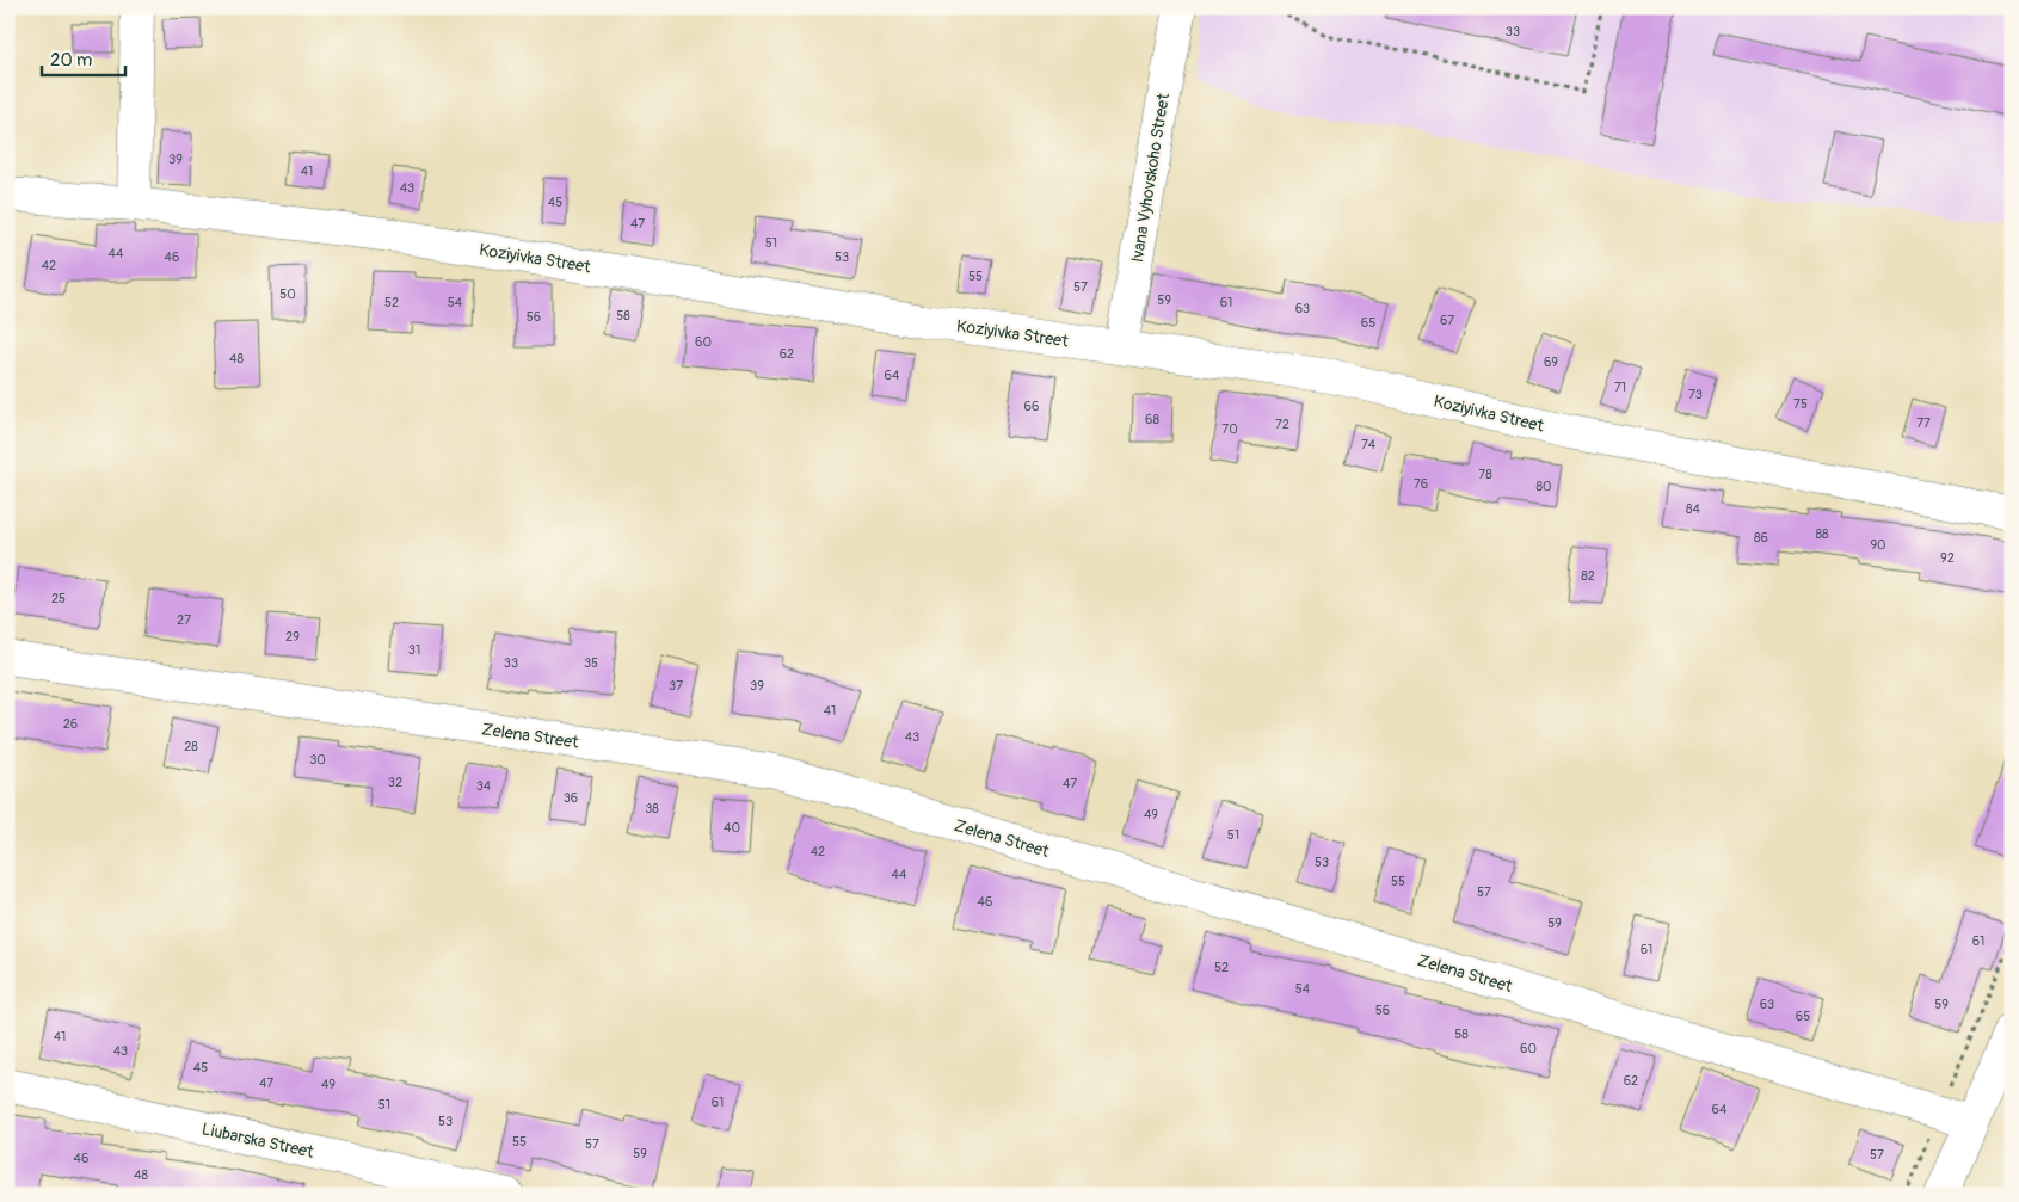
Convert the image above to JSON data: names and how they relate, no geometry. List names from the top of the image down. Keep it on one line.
{"streets":{"street":["Ivana Vyhovskoho Street","Koziyivka Street","Zelena Street","Liubarska Street"]},"crossings":[["Ivana Vyhovskoho Street","Koziyivka Street"]],"house_numbers":["33","39","41","43","45","47","51","44","46","53","42","55","57","50","59","52","54","61","63","58","56","67","65","60","62","48","69","64","71","73","75","66","68","77","72","70","74","78","76","80","84","88","86","90","92","82","25","27","29","31","33","35","37","39","41","26","43","28","30","32","47","34","36","38","49","40","51","42","53","44","55","57","46","59","61","61","52","54","63","59","56","65","58","41","60","43","45","62","47","49","61","51","64","53","55","57","59","57","46","48"],"scale_bar":"20 m"}
